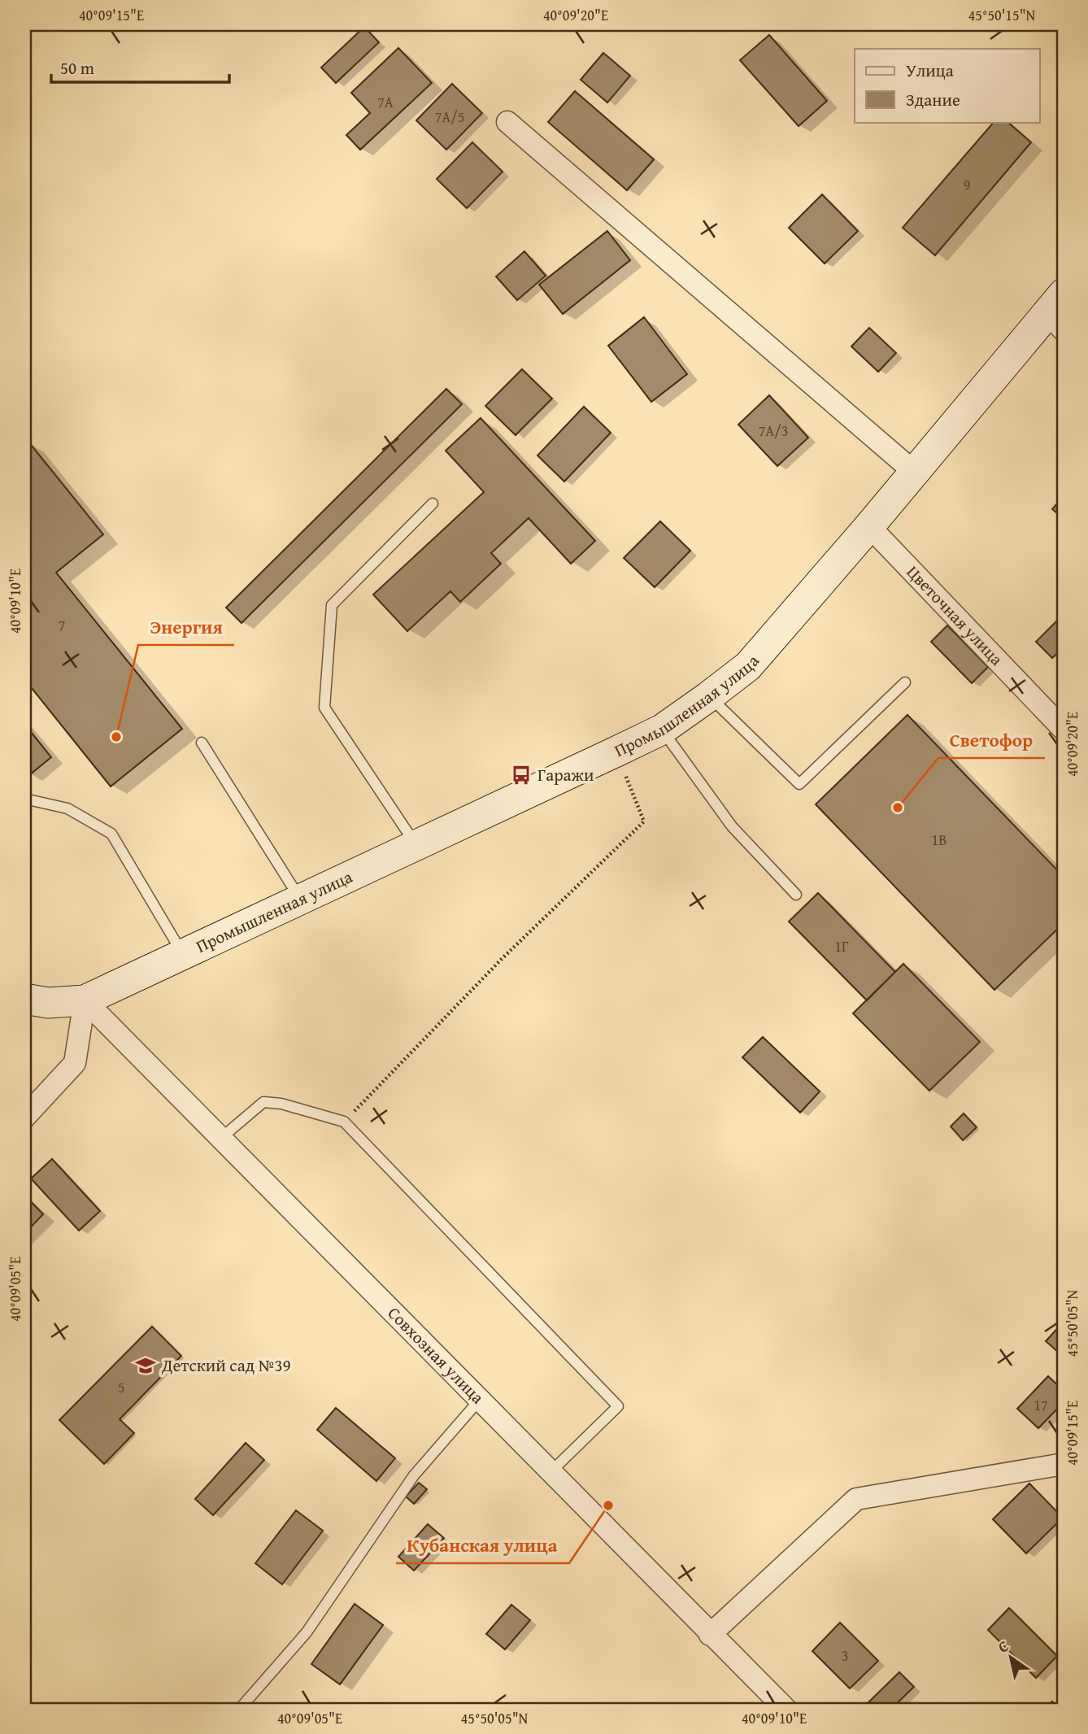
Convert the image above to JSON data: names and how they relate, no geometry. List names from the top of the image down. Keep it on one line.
{"streets":{"main road":["Промышленная улица"],"street":["Цветочная улица","Совхозная улица"]},"crossings":[["Цветочная улица","Промышленная улица"],["Промышленная улица","Совхозная улица"]],"places":{"other":["Энергия","Светофор","Кубанская улица"],"bus stop":["Гаражи"],"school or university":["Детский сад №39"]},"house_numbers":["7А","7А/5","9","7А/3","7","1В","1Г","5","17","3"],"legend":["Улица","Здание"],"scale_bar":"50 m","north":"top left","coordinates":["40°09'15\"E","40°09'20\"E","45°50'15\"N","40°09'10\"E","40°09'05\"E","45°50'05\"N"]}
